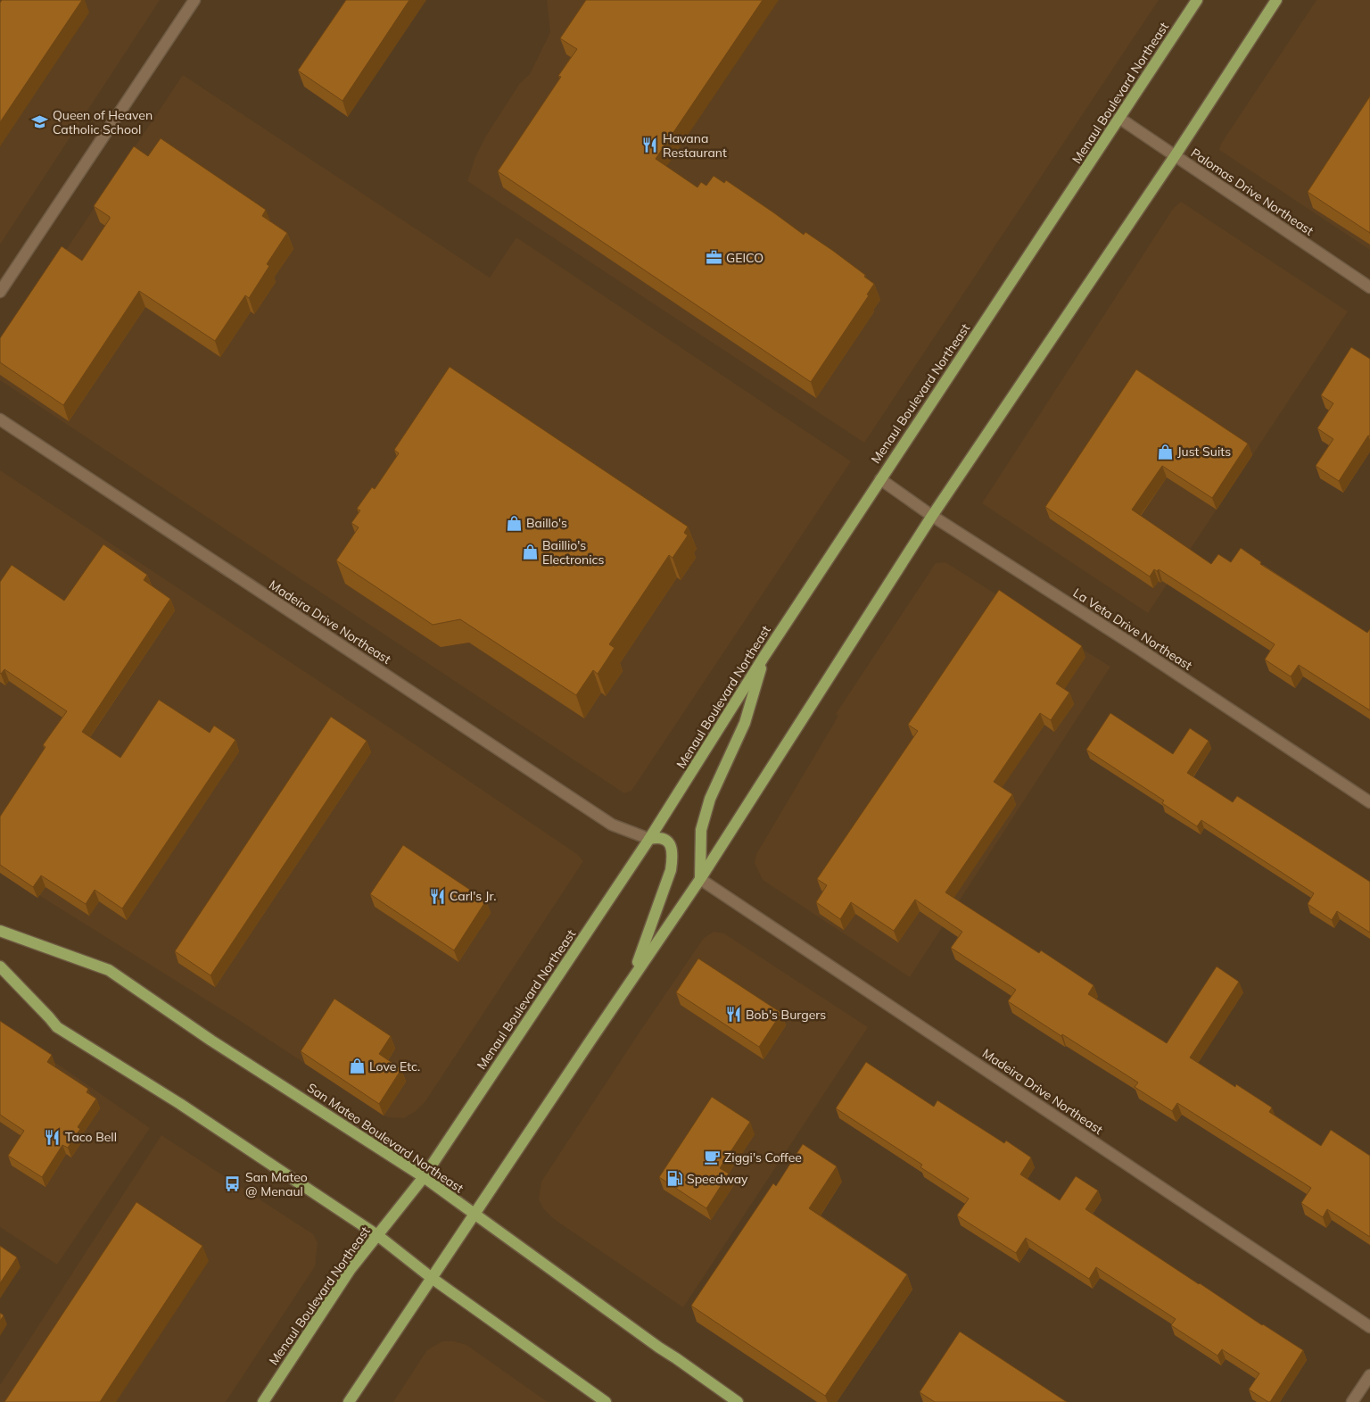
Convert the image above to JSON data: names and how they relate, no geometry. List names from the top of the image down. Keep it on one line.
{"streets":{"main road":["Menaul Boulevard Northeast","San Mateo Boulevard Northeast"],"street":["Palomas Drive Northeast","Madeira Drive Northeast","La Veta Drive Northeast"]},"crossings":[["Menaul Boulevard Northeast","Palomas Drive Northeast"],["Menaul Boulevard Northeast","Madeira Drive Northeast"],["Menaul Boulevard Northeast","La Veta Drive Northeast"],["Menaul Boulevard Northeast","San Mateo Boulevard Northeast"]],"places":{"school or university":["Queen of Heaven Catholic School"],"restaurant":["Havana Restaurant","Carl's Jr.","Bob's Burgers","Taco Bell"],"office":["GEICO"],"shop":["Just Suits","Baillo's","Baillio's Electronics","Love Etc."],"cafe":["Ziggi's Coffee"],"fuel station":["Speedway"],"bus stop":["San Mateo @ Menaul"]}}
